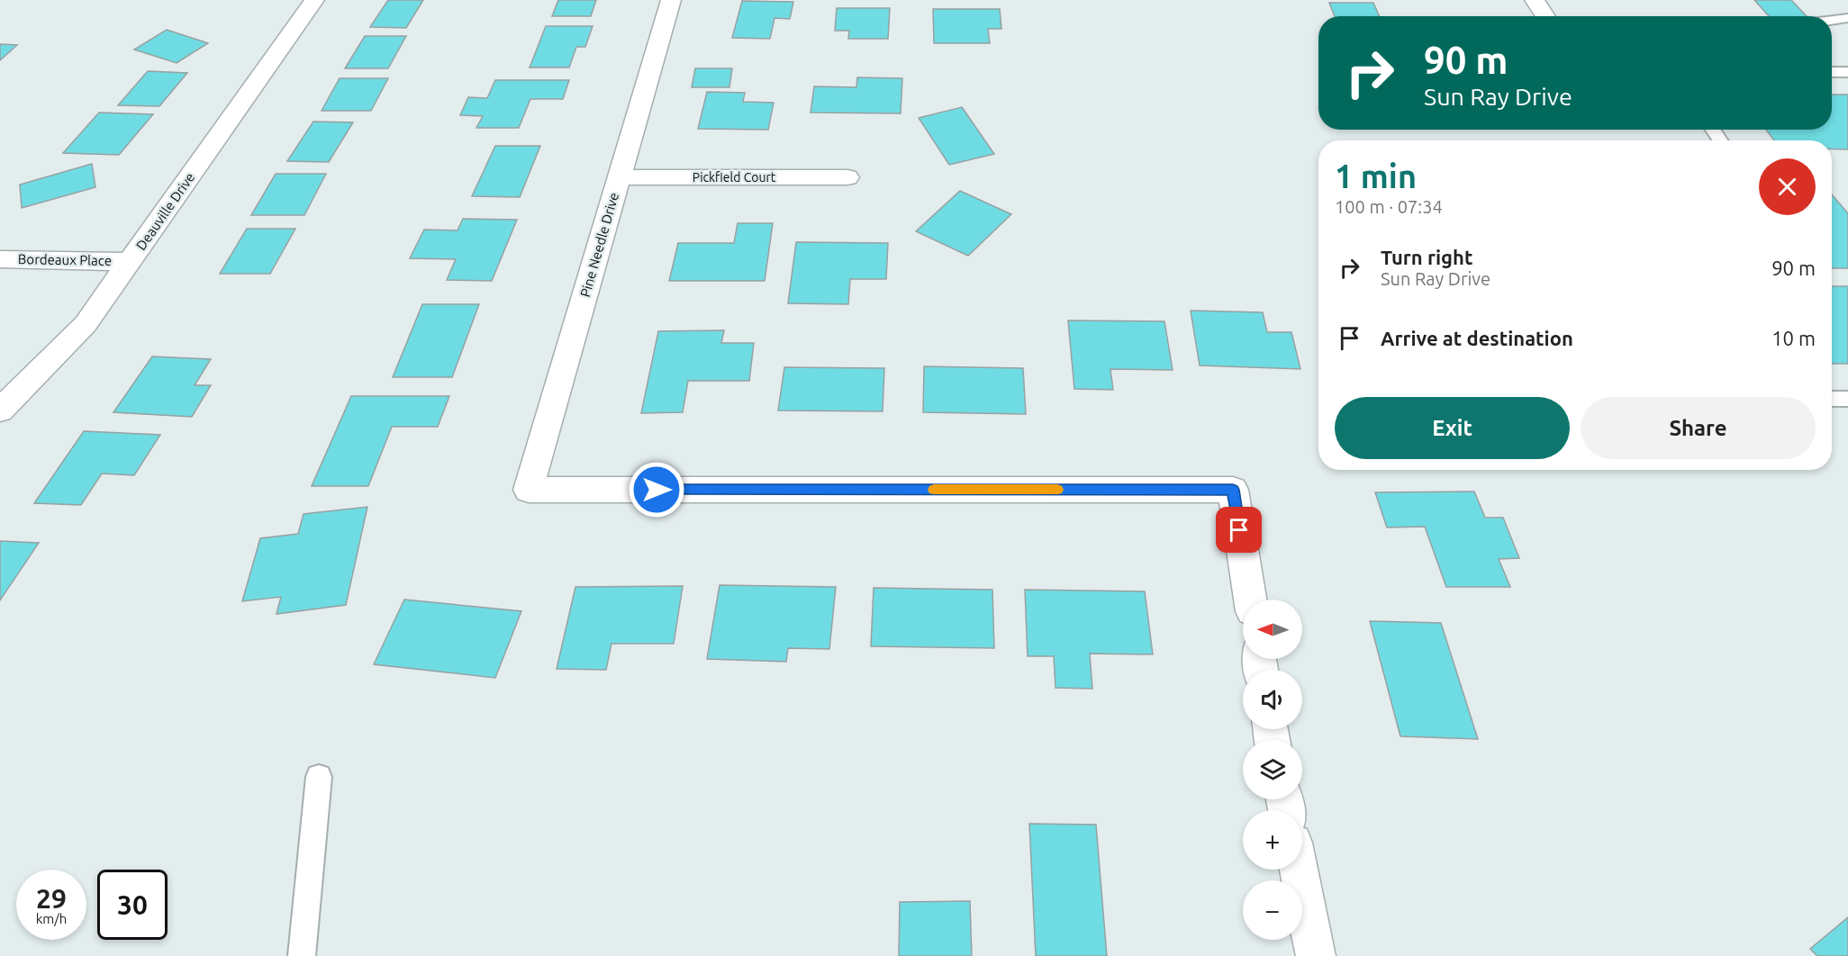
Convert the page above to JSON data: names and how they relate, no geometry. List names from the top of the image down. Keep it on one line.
{"streets":{"street":["Pickfield Court","Deauville Drive","Pine Needle Drive","Bordeaux Place"]},"crossings":[["Pickfield Court","Pine Needle Drive"],["Deauville Drive","Bordeaux Place"]],"north":"left","page":{"turn":["90 m","Sun Ray Drive"],"heading":["1 min","100 m · 07:34"],"list":[{"name":"Turn right","note":"Sun Ray Drive","value":"90 m"},{"name":"Arrive at destination","value":"10 m"}],"buttons":["Exit","Share"],"map_buttons":["+","−"],"speed":"29 km/h","limit":"30"}}
